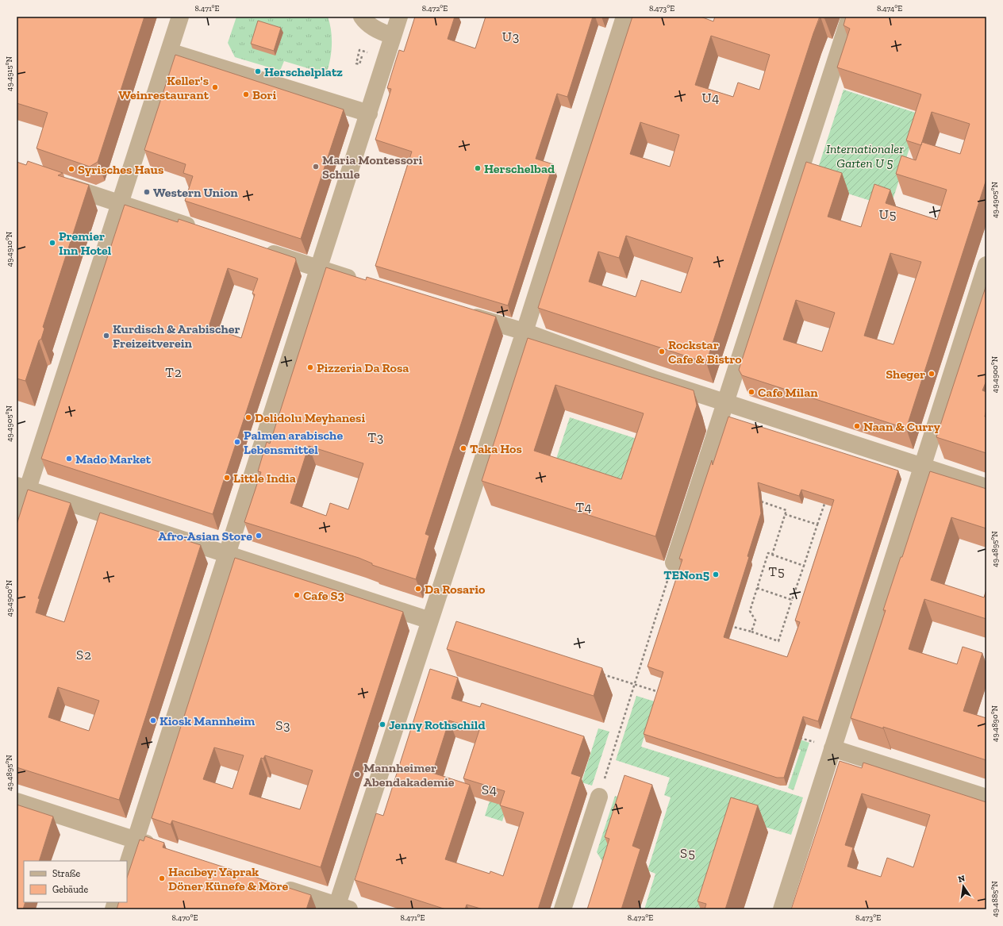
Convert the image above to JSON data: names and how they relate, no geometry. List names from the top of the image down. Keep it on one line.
{"districts":["U3","U4","U5","T2","T3","T4","T5","S2","S3","S4","S5"],"parks":["Internationaler Garten U 5"],"places":["Herschelplatz","Keller's Weinrestaurant","Bori","Maria Montessori Schule","Herschelbad","Syrisches Haus","Western Union","Premier Inn Hotel","Kurdisch & Arabischer Freizeitverein","Rockstar Cafe & Bistro","Pizzeria Da Rosa","Sheger","Cafe Milan","Delidolu Meyhanesi","Naan & Curry","Palmen arabische Lebensmittel","Taka Hos","Mado Market","Little India","Afro-Asian Store","TENon5","Da Rosario","Cafe S3","Kiosk Mannheim","Jenny Rothschild","Mannheimer Abendakademie","Hacıbey: Yaprak Döner Künefe & More"],"legend":["Straße","Gebäude"],"north":"top","coordinates":["8.471°E","8.472°E","8.473°E","8.474°E","49.4915°N","49.4905°N","49.4910°N","49.4900°N","49.4895°N","49.4890°N","49.4885°N","8.470°E"]}
